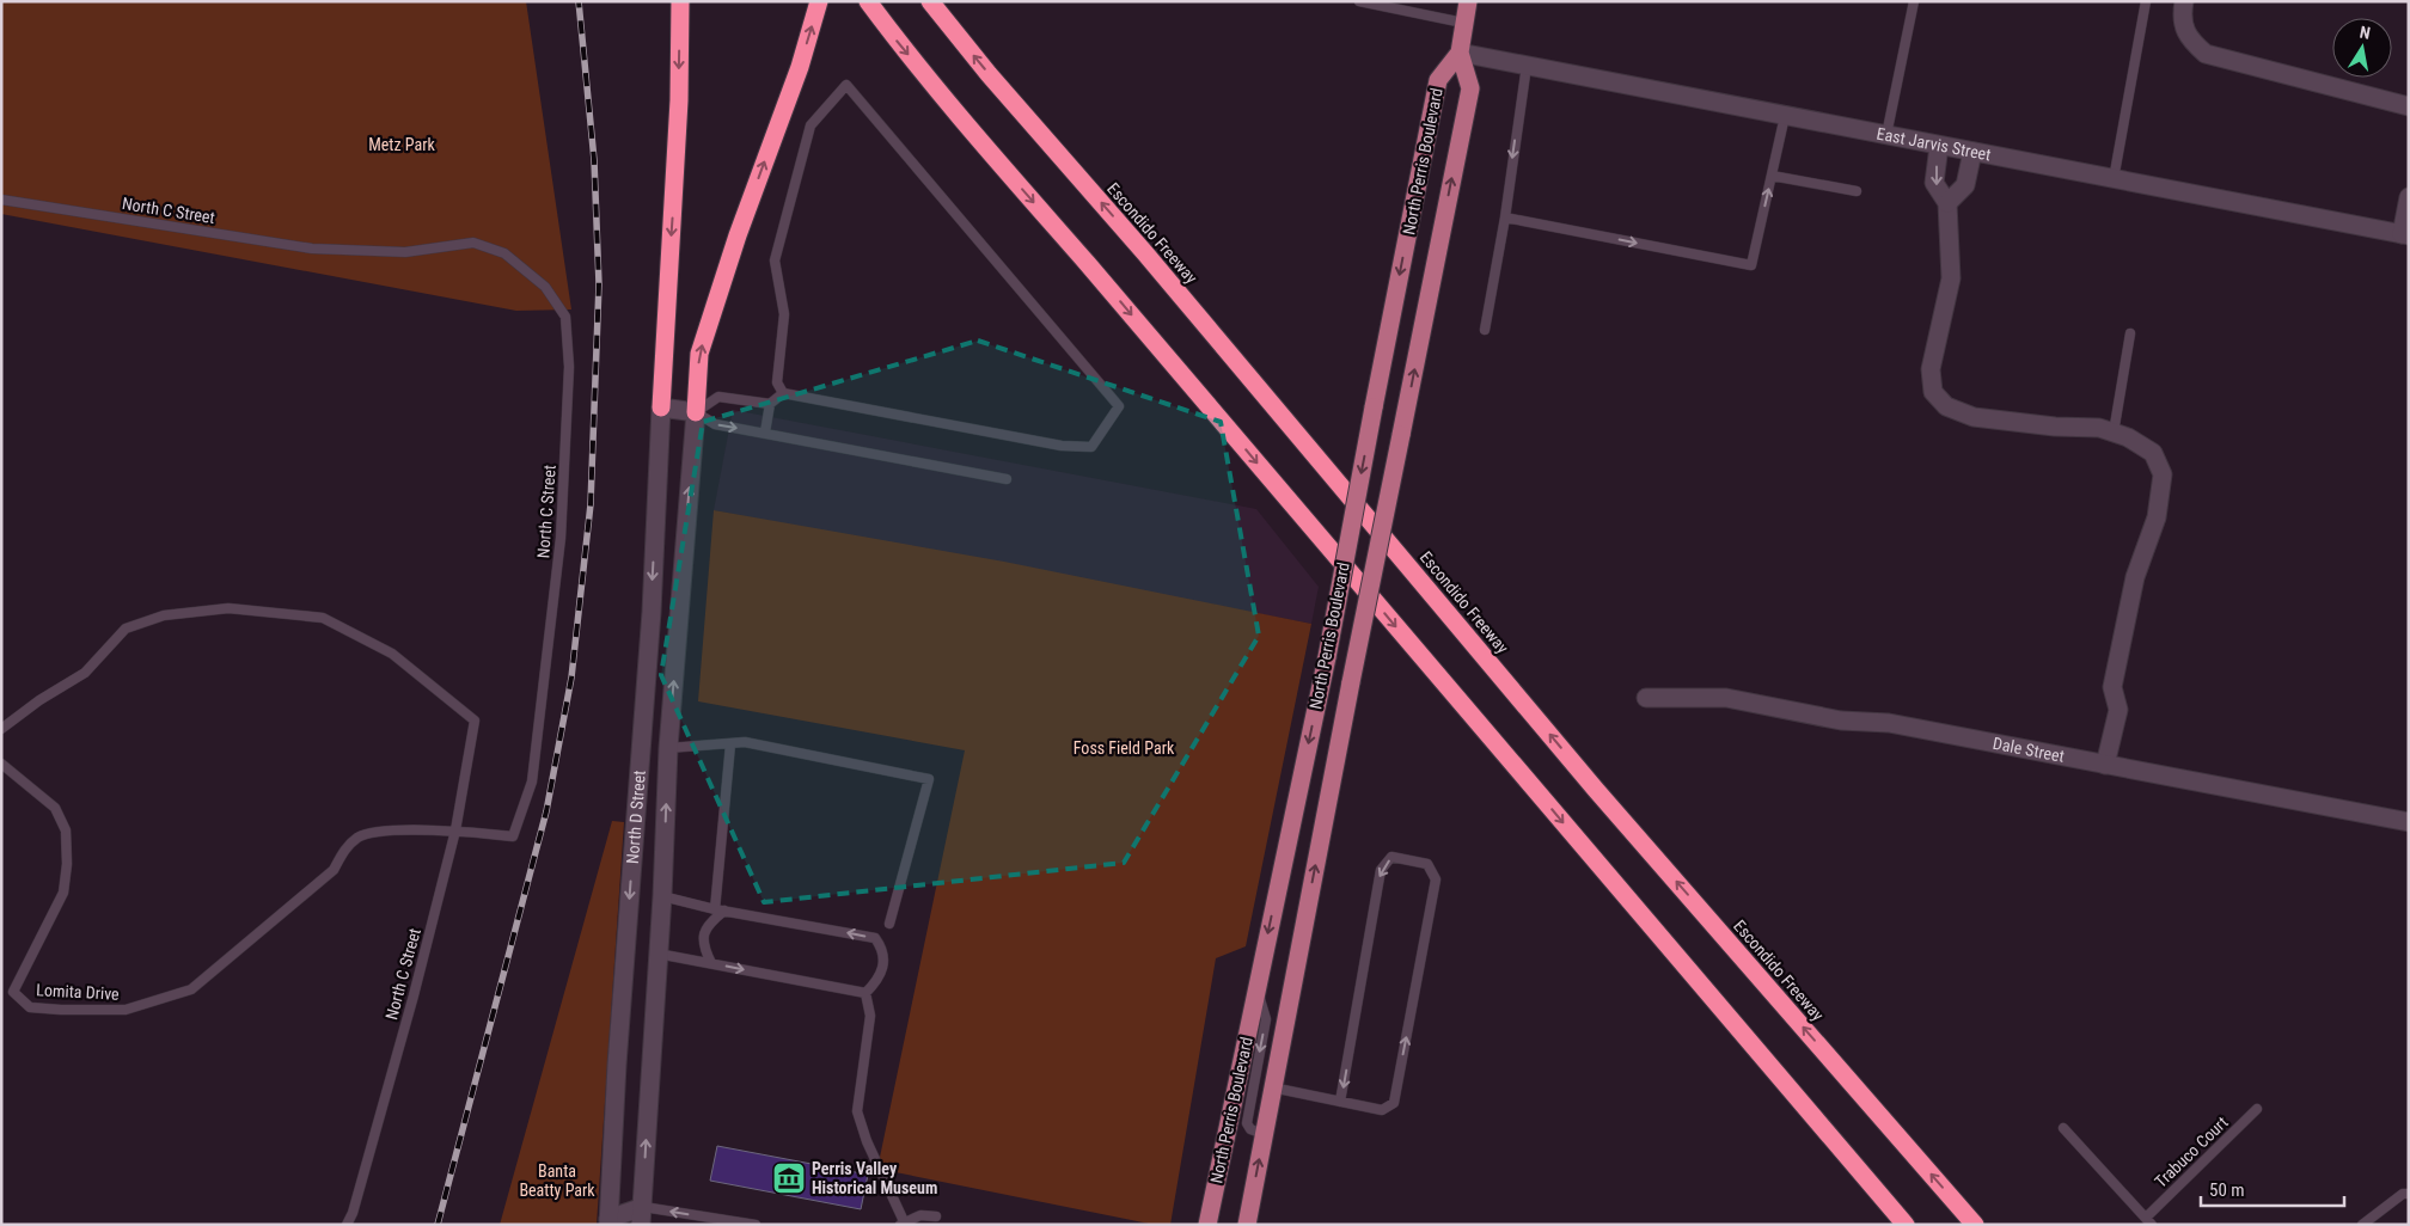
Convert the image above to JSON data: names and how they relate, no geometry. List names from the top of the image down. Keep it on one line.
{"streets":{"highway":["Escondido Freeway"],"main road":["North Perris Boulevard"],"street":["East Jarvis Street","Dale Street","North D Street"],"lane":["North C Street","Lomita Drive","Trabuco Court"]},"crossings":[["East Jarvis Street","North Perris Boulevard"],["North C Street","Lomita Drive"]],"parks":["Metz Park","Foss Field Park","Banta Beatty Park"],"places":{"museum":["Perris Valley Historical Museum"]},"scale_bar":"50 m","north":"top"}
